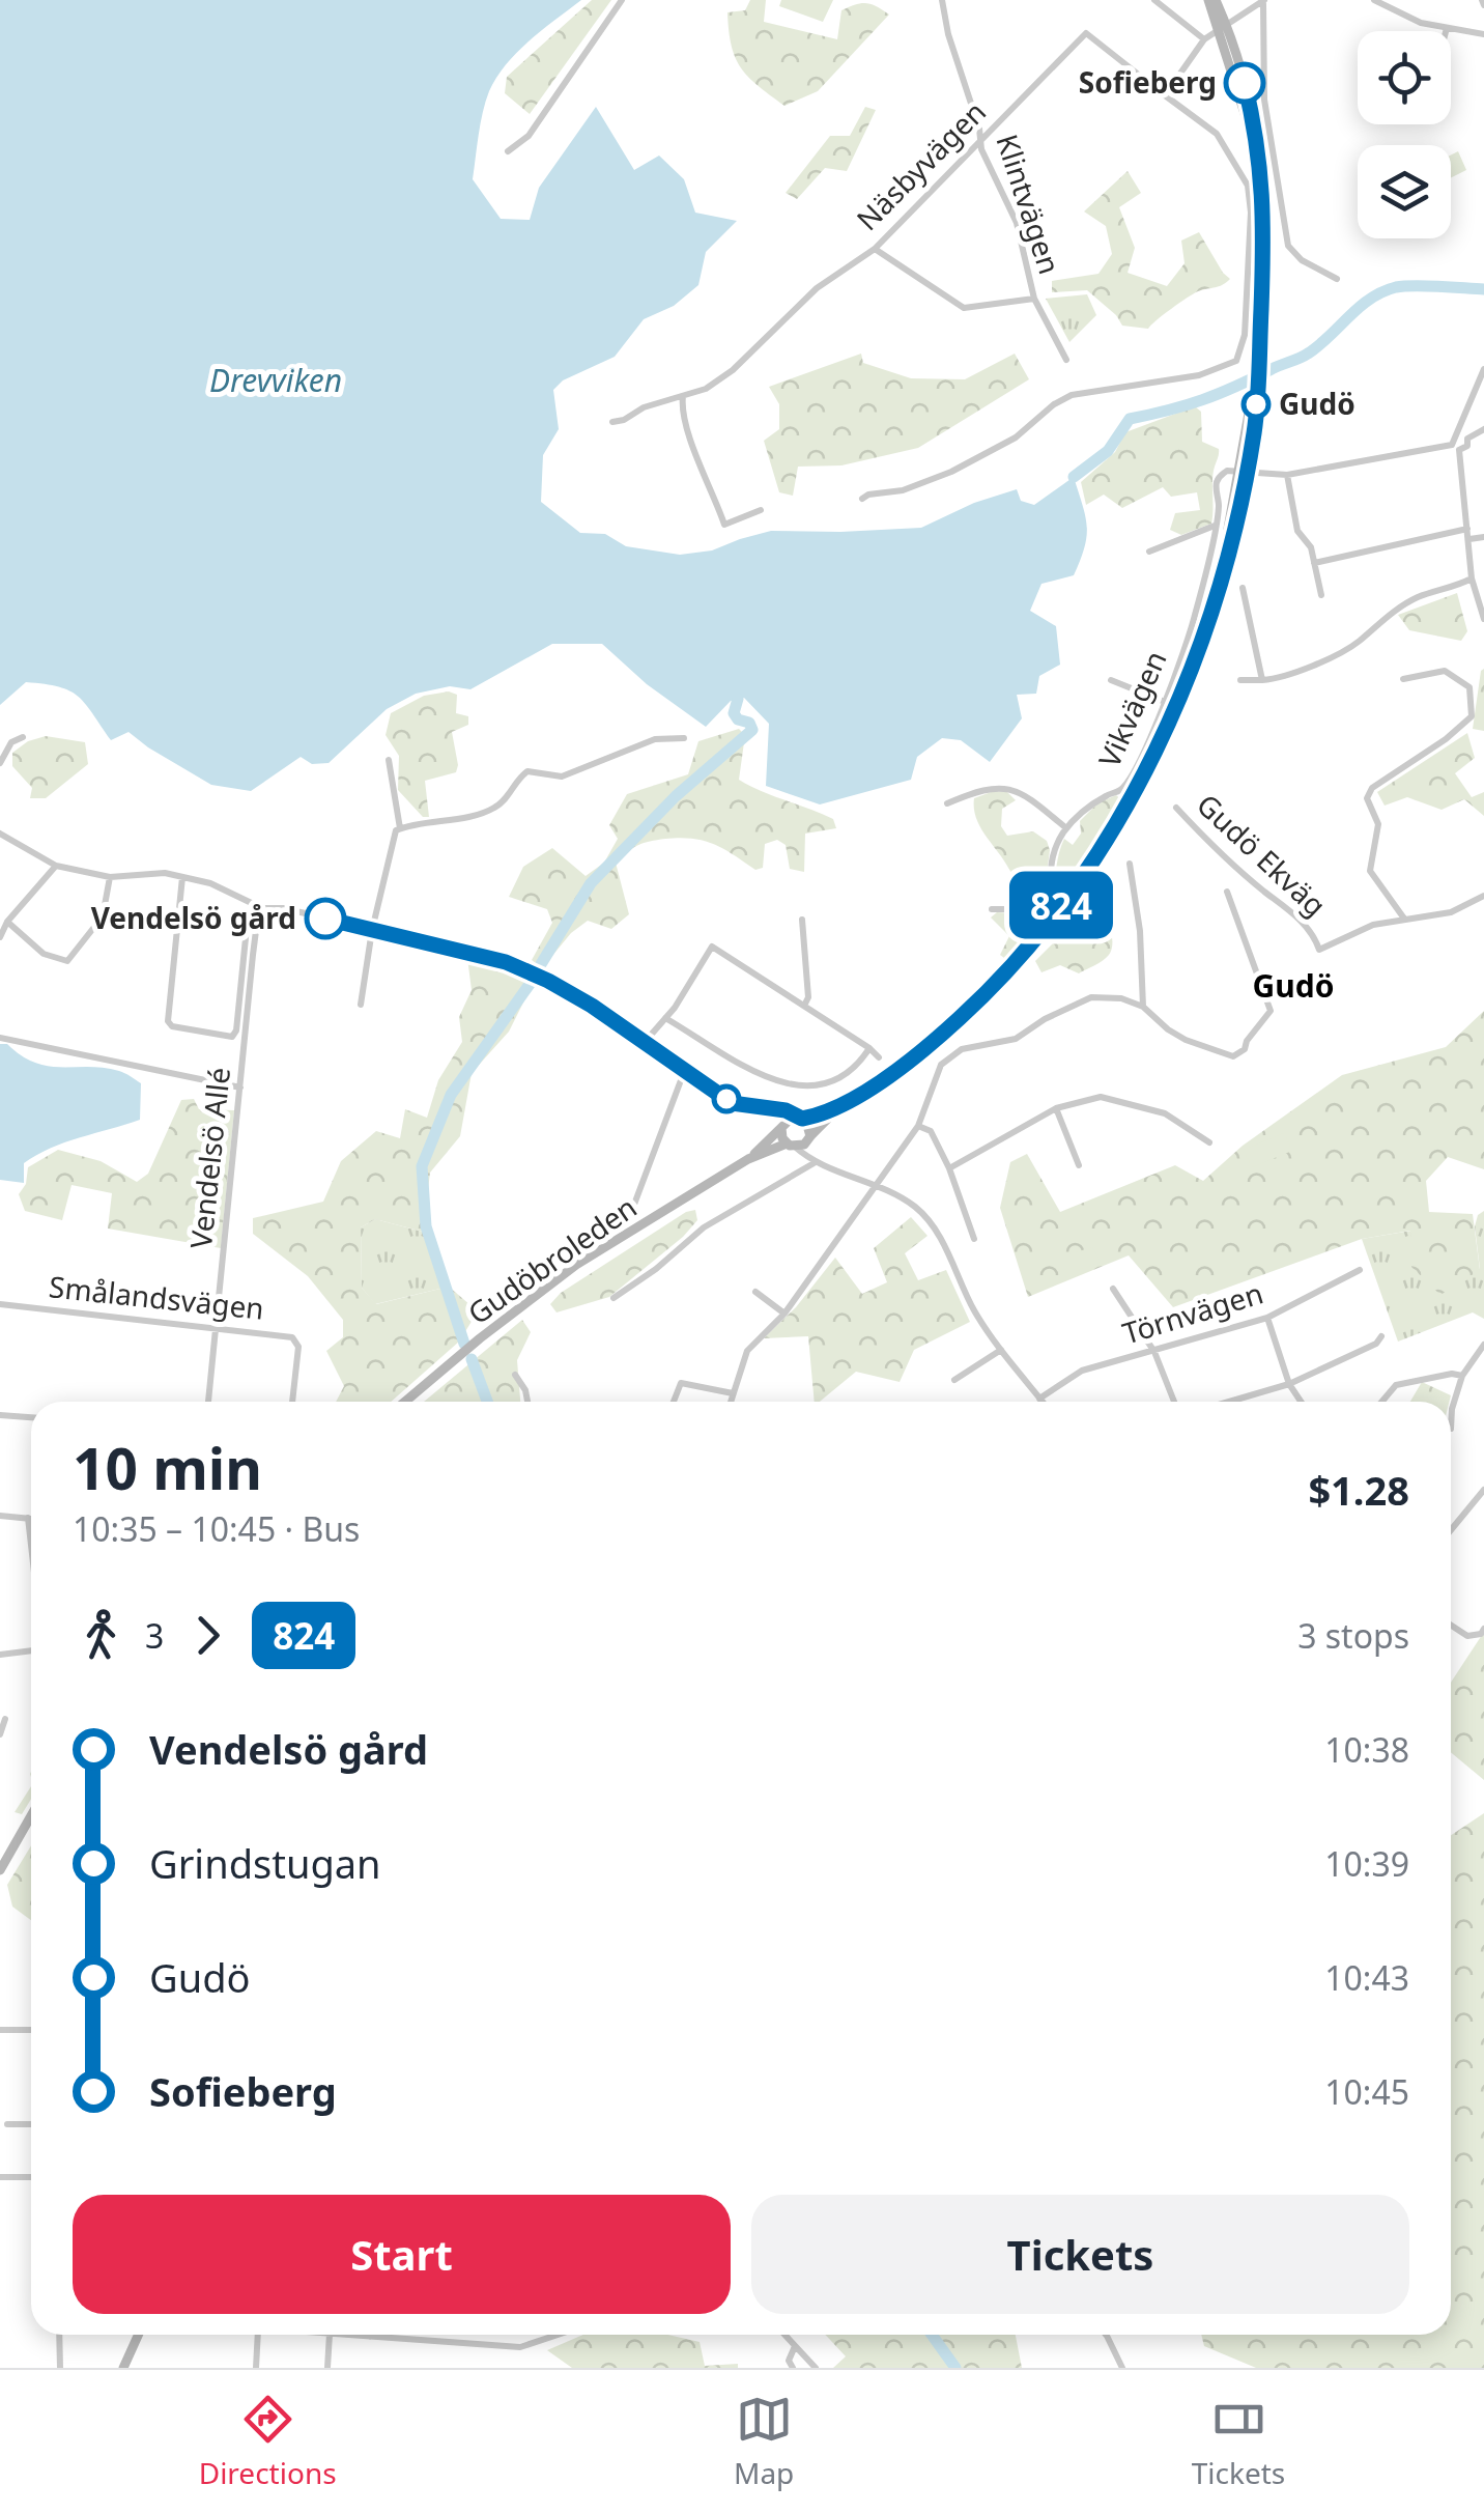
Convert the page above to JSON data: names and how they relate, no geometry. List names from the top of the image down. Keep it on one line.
{"streets":{"main road":["Gudöbroleden"],"street":["Näsbyvägen","Klintvägen","Vikvägen","Gudö Ekväg","Vendelsö Allé","Smålandsvägen","Törnvägen"]},"crossings":[["Näsbyvägen","Klintvägen"],["Vendelsö Allé","Smålandsvägen"]],"districts":["Gudö"],"water":["Drevviken"],"places":["Sofieberg","Gudö","Vendelsö gård"],"lines":["bus line 824"],"page":{"on_map":"824","heading":["10 min","10:35 – 10:45 · Bus","$1.28"],"legs":["3","824","3 stops"],"list":[{"name":"Vendelsö gård","value":"10:38"},{"name":"Grindstugan","value":"10:39"},{"name":"Gudö","value":"10:43"},{"name":"Sofieberg","value":"10:45"}],"buttons":["Start","Tickets"],"tabs":["Directions","Map","Tickets"]}}
